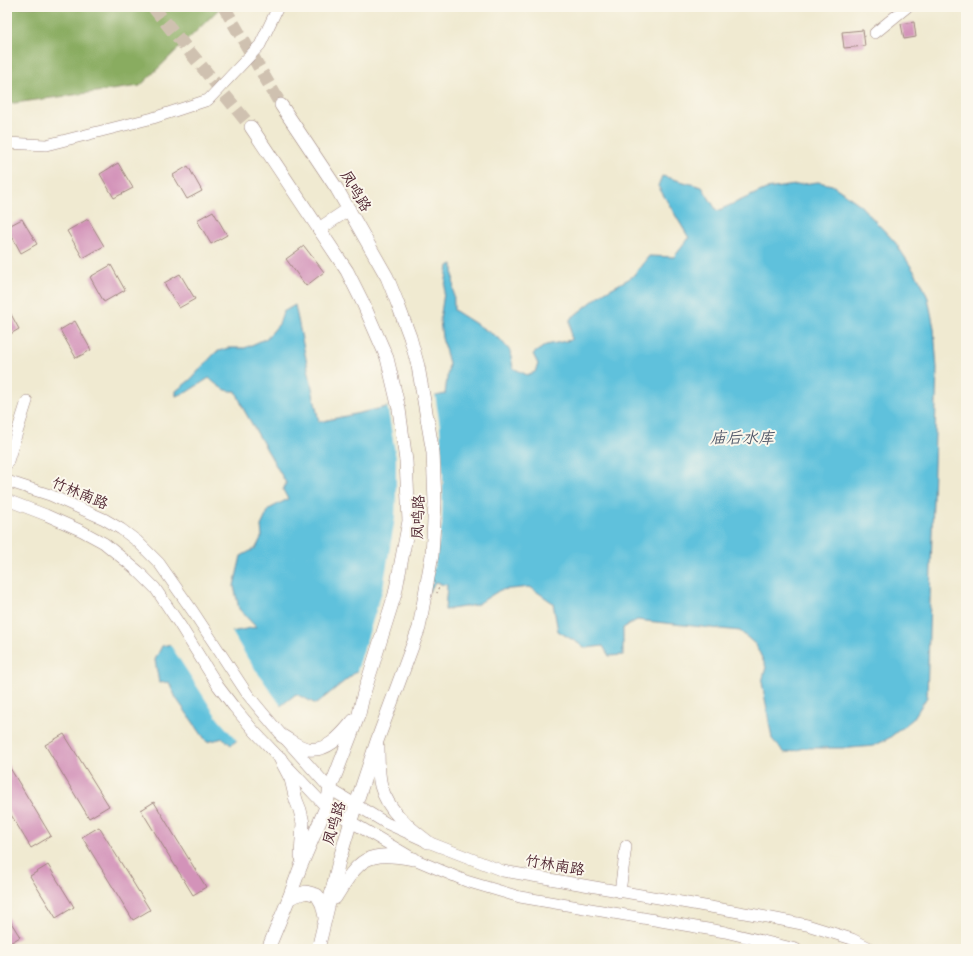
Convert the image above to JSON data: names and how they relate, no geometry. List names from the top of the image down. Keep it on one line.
{"streets":{"main road":["凤鸣路"],"street":["竹林南路"]},"crossings":[["凤鸣路","竹林南路"]],"water":["庙后水库"]}
